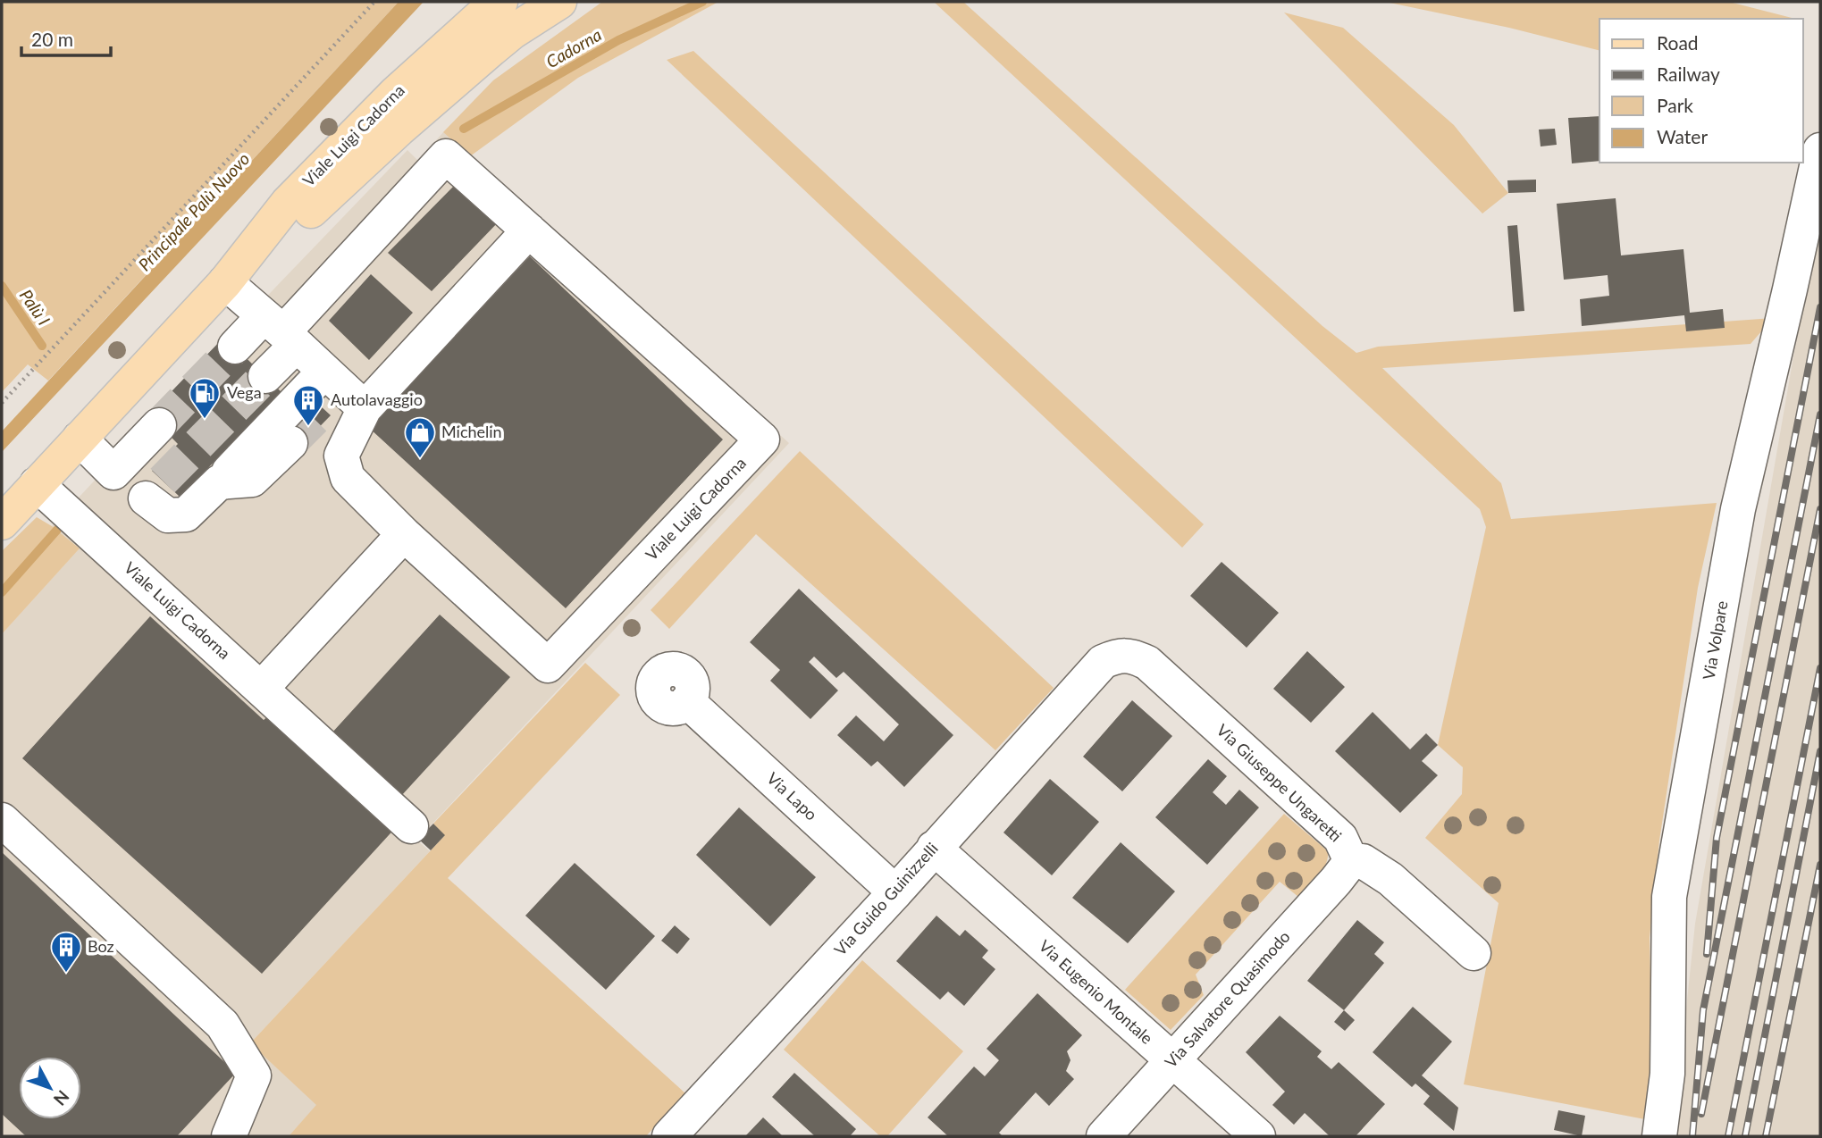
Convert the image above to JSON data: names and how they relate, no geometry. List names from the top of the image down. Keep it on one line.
{"streets":{"main road":["Viale Luigi Cadorna"],"street":["Via Volpare","Via Giuseppe Ungaretti","Via Lapo","Via Guido Guinizzelli","Via Eugenio Montale","Via Salvatore Quasimodo"]},"crossings":[["Via Giuseppe Ungaretti","Via Guido Guinizzelli"],["Via Giuseppe Ungaretti","Via Salvatore Quasimodo"],["Via Lapo","Via Guido Guinizzelli"],["Via Guido Guinizzelli","Via Eugenio Montale"],["Via Eugenio Montale","Via Salvatore Quasimodo"]],"water":["Cadorna","Principale Palù Nuovo","Palù I"],"places":{"fuel station":["Vega"],"building":["Autolavaggio","Boz"],"shop":["Michelin"]},"legend":["Road","Railway","Park","Water"],"scale_bar":"20 m","north":"bottom right"}
